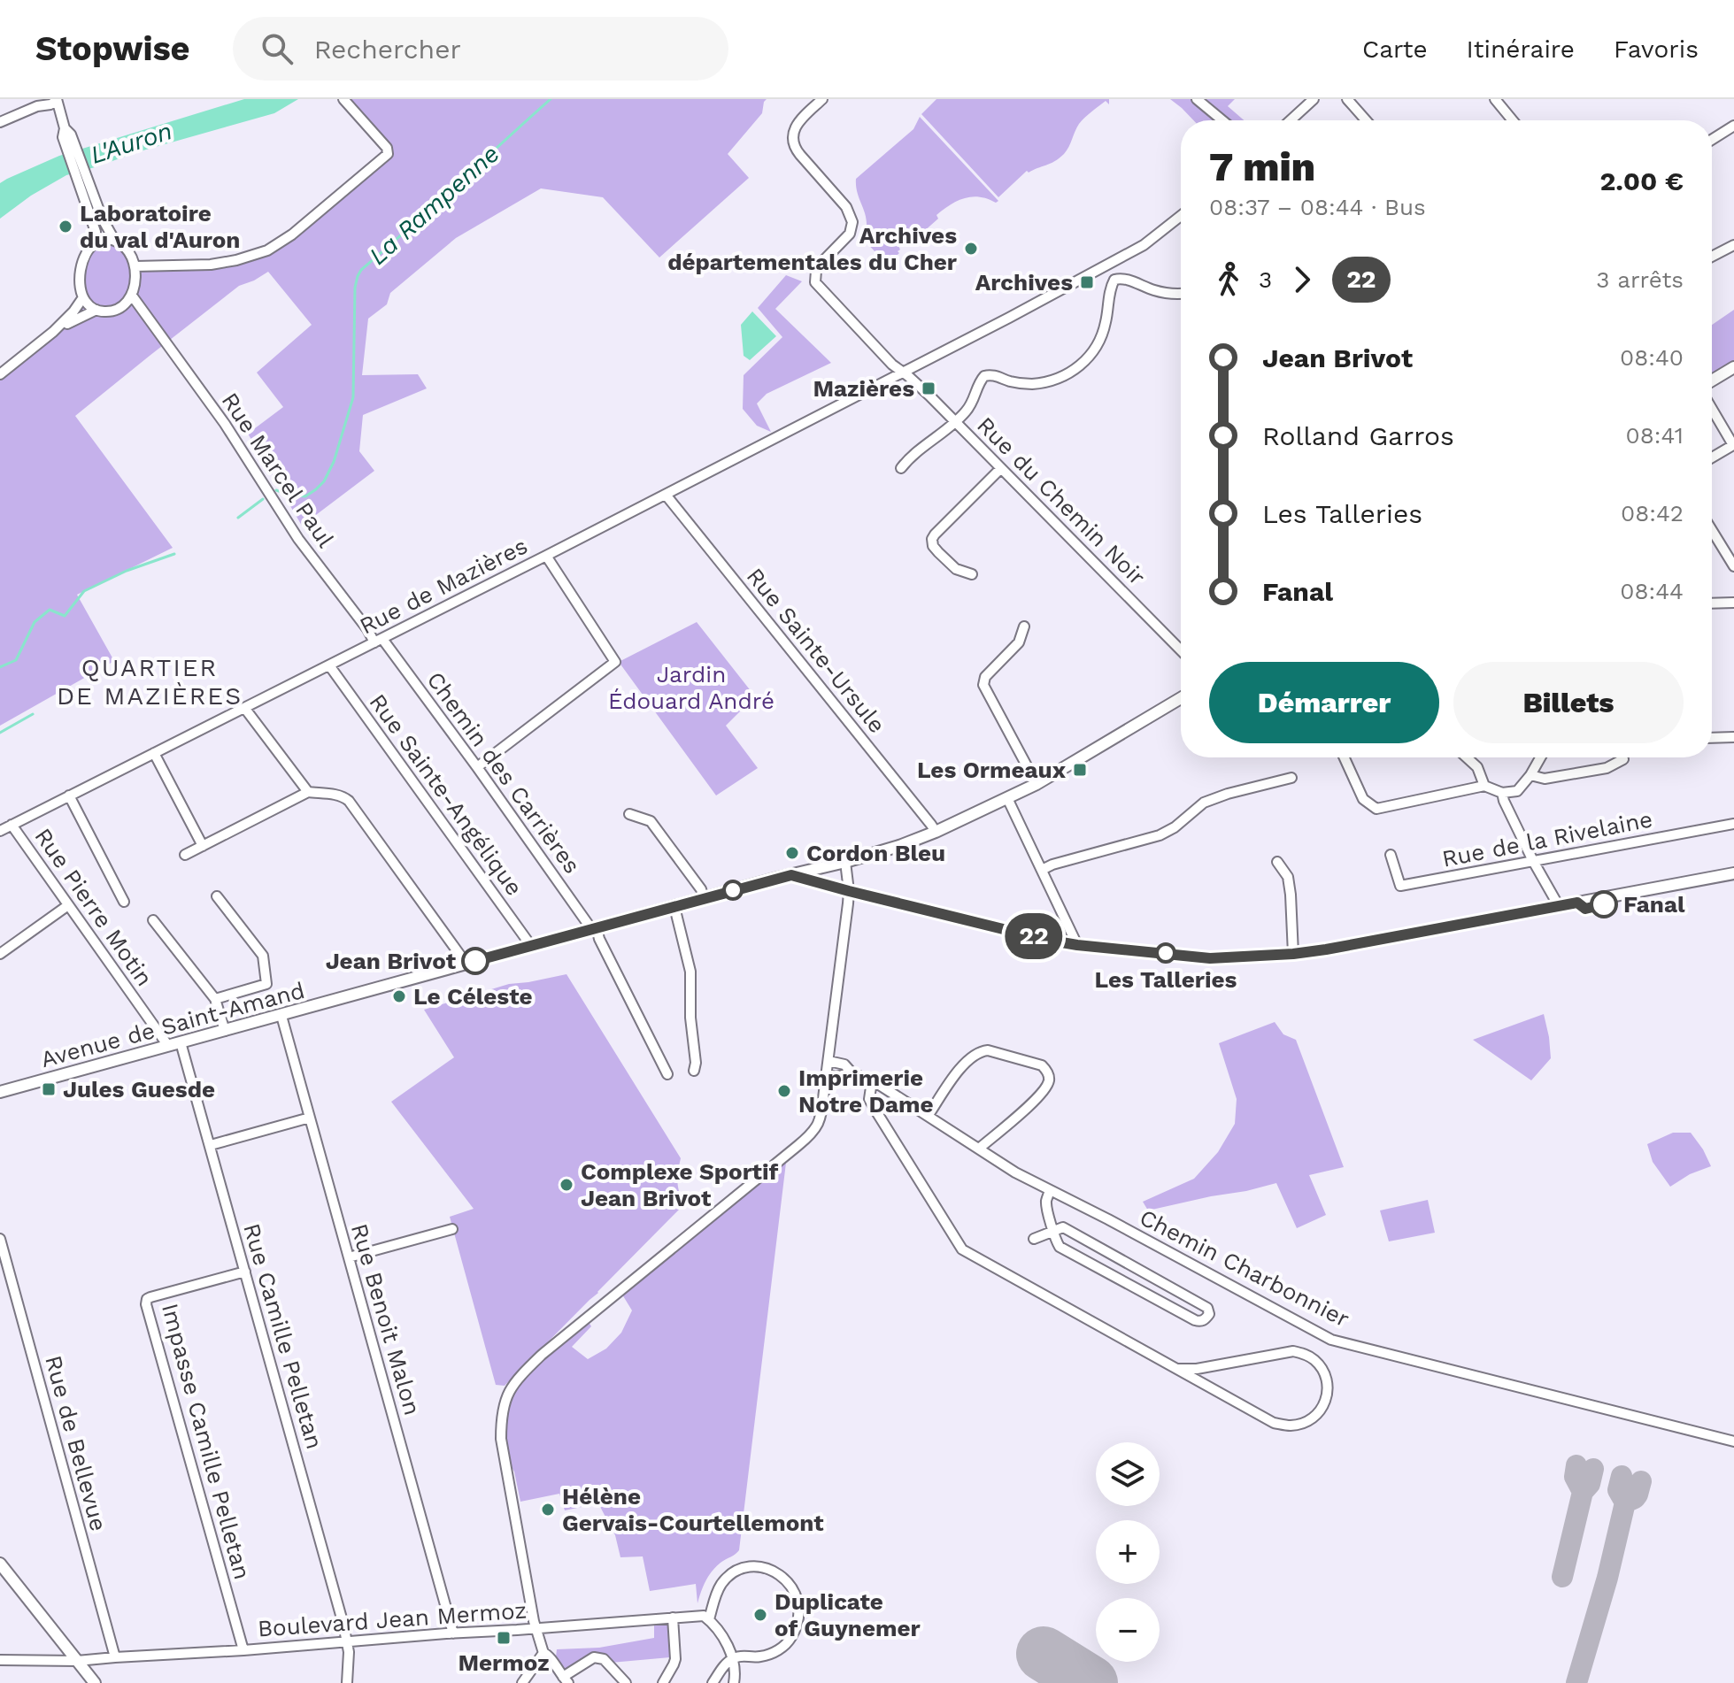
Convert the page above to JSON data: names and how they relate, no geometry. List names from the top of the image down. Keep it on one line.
{"streets":{"main road":["Avenue de Saint-Amand"],"street":["Rue Marcel Paul","Rue du Chemin Noir","Rue de Mazières","Rue Sainte-Ursule","Chemin des Carrières","Rue Sainte-Angélique","Rue de la Rivelaine","Rue Pierre Motin","Chemin Charbonnier","Rue Benoit Malon","Rue Camille Pelletan","Impasse Camille Pelletan","Rue de Bellevue","Boulevard Jean Mermoz"]},"crossings":[["Rue Marcel Paul","Rue de Mazières"],["Rue Marcel Paul","Chemin des Carrières"],["Rue du Chemin Noir","Rue de Mazières"],["Rue de Mazières","Rue Sainte-Ursule"],["Rue de Mazières","Chemin des Carrières"],["Rue de Mazières","Rue Sainte-Angélique"],["Rue de Mazières","Rue Pierre Motin"],["Rue Sainte-Ursule","Avenue de Saint-Amand"],["Chemin des Carrières","Avenue de Saint-Amand"],["Rue Sainte-Angélique","Avenue de Saint-Amand"],["Rue Pierre Motin","Avenue de Saint-Amand"],["Avenue de Saint-Amand","Rue Benoit Malon"],["Avenue de Saint-Amand","Rue Camille Pelletan"],["Rue Benoit Malon","Boulevard Jean Mermoz"],["Rue Camille Pelletan","Impasse Camille Pelletan"],["Rue Camille Pelletan","Boulevard Jean Mermoz"],["Impasse Camille Pelletan","Boulevard Jean Mermoz"],["Rue de Bellevue","Boulevard Jean Mermoz"]],"districts":["QUARTIER DE MAZIÈRES"],"water":["L'Auron","La Rampenne"],"parks":["Jardin Édouard André"],"places":{"other":["Laboratoire du val d'Auron","Archives départementales du Cher","Cordon Bleu","Fanal","Les Talleries","Jean Brivot","Le Céleste","Imprimerie Notre Dame","Complexe Sportif Jean Brivot","Hélène Gervais-Courtellemont","Duplicate of Guynemer"],"transit":["Archives","Mazières","Les Ormeaux","Jules Guesde","Mermoz"]},"lines":["bus line 22"],"page":{"header":"Stopwise","search":"Rechercher","nav":["Carte","Itinéraire","Favoris"],"on_map":"22","heading":["7 min","08:37 – 08:44 · Bus","2.00 €"],"legs":["3","22","3 arrêts"],"list":[{"name":"Jean Brivot","value":"08:40"},{"name":"Rolland Garros","value":"08:41"},{"name":"Les Talleries","value":"08:42"},{"name":"Fanal","value":"08:44"}],"buttons":["Démarrer","Billets"],"map_buttons":["+","−"]}}
